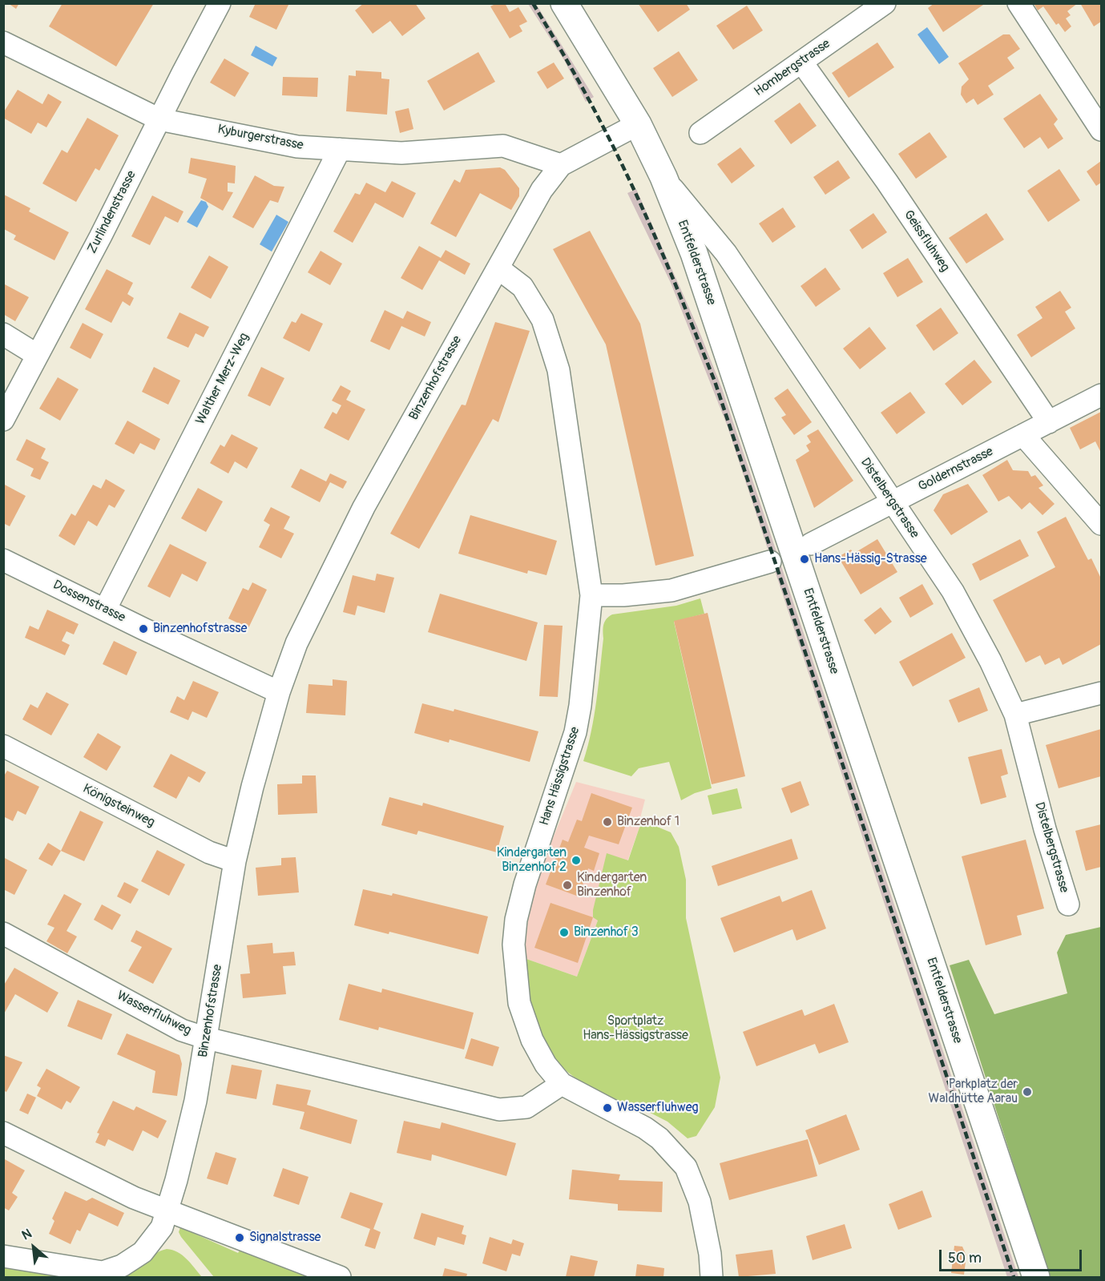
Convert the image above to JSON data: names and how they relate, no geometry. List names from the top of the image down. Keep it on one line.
{"streets":{"main road":["Entfelderstrasse"],"street":["Hombergstrasse","Kyburgerstrasse","Zurlindenstrasse","Geissfluhweg","Binzenhofstrasse","Walther Merz-Weg","Goldernstrasse","Distelbergstrasse","Dossenstrasse","Hans Hässigstrasse","Königsteinweg","Wasserfluhweg"]},"crossings":[["Hombergstrasse","Geissfluhweg"],["Kyburgerstrasse","Zurlindenstrasse"],["Kyburgerstrasse","Binzenhofstrasse"],["Kyburgerstrasse","Walther Merz-Weg"],["Geissfluhweg","Goldernstrasse"],["Entfelderstrasse","Binzenhofstrasse"],["Entfelderstrasse","Distelbergstrasse"],["Binzenhofstrasse","Dossenstrasse"],["Binzenhofstrasse","Hans Hässigstrasse"],["Binzenhofstrasse","Königsteinweg"],["Binzenhofstrasse","Wasserfluhweg"],["Walther Merz-Weg","Dossenstrasse"],["Goldernstrasse","Distelbergstrasse"],["Hans Hässigstrasse","Wasserfluhweg"]],"parks":["Sportplatz Hans-Hässigstrasse"],"places":["Hans-Hässig-Strasse","Binzenhofstrasse","Binzenhof 1","Kindergarten Binzenhof 2","Kindergarten Binzenhof","Binzenhof 3","Parkplatz der Waldhütte Aarau","Wasserfluhweg","Signalstrasse"],"scale_bar":"50 m","north":"top left"}
